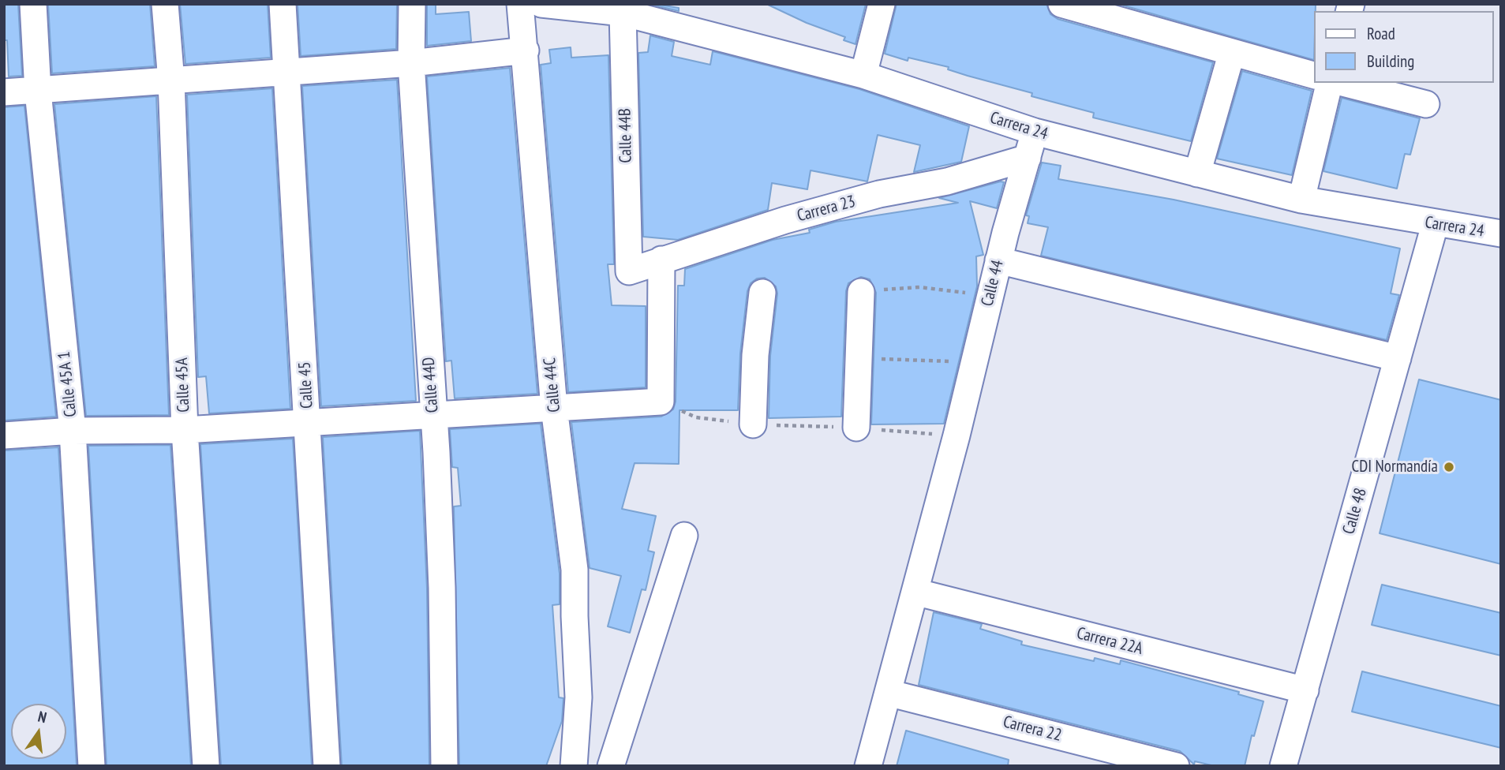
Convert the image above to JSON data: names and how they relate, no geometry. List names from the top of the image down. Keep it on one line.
{"streets":{"street":["Carrera 24","Calle 44B","Carrera 23","Calle 44","Calle 45A 1","Calle 45A","Calle 45","Calle 44D","Calle 44C","Calle 48","Carrera 22A","Carrera 22"]},"crossings":[["Carrera 24","Calle 44B"],["Carrera 24","Calle 44"],["Carrera 24","Calle 48"],["Calle 44B","Carrera 23"],["Carrera 23","Calle 44"],["Calle 44","Carrera 22A"],["Calle 44","Carrera 22"],["Calle 48","Carrera 22A"]],"places":["CDI Normandía"],"legend":["Road","Building"],"north":"top"}
